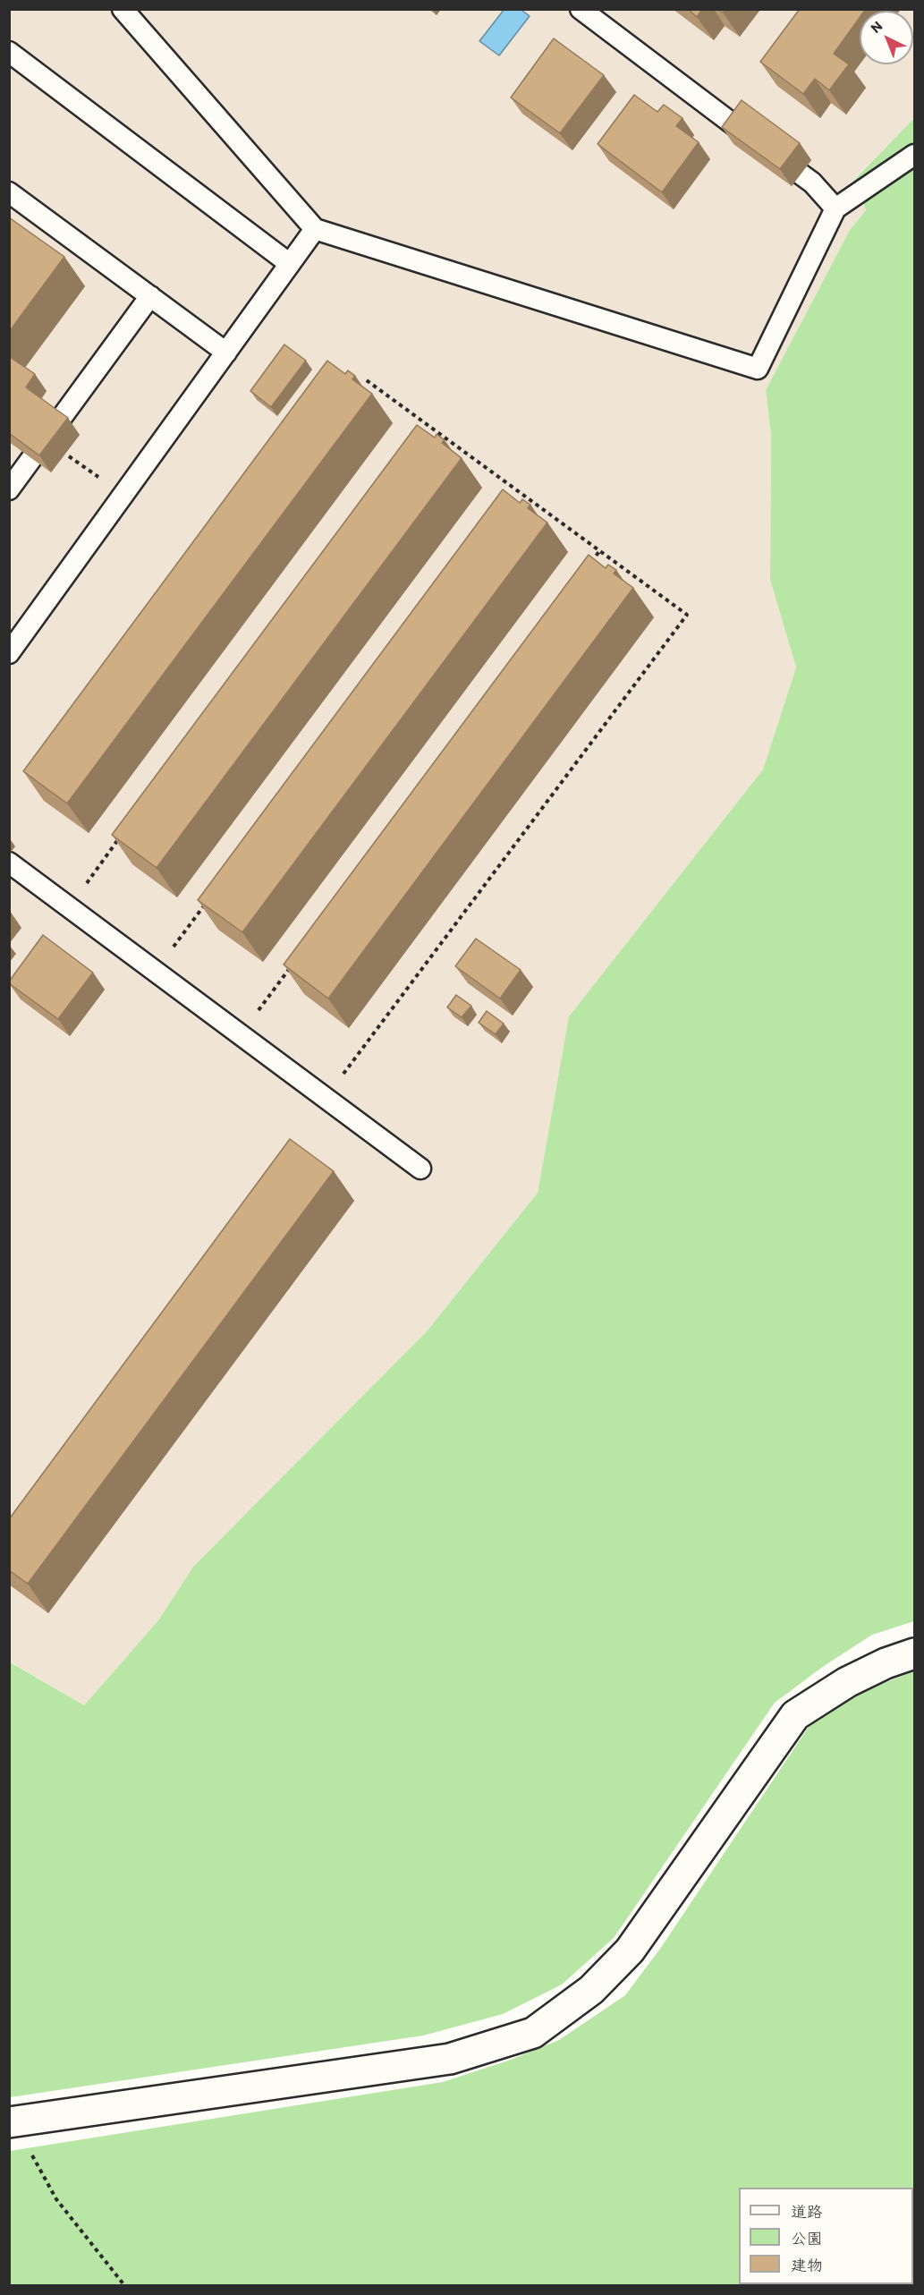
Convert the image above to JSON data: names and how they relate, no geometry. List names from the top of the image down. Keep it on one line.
{"legend":["道路","公園","建物"],"north":"top left"}
